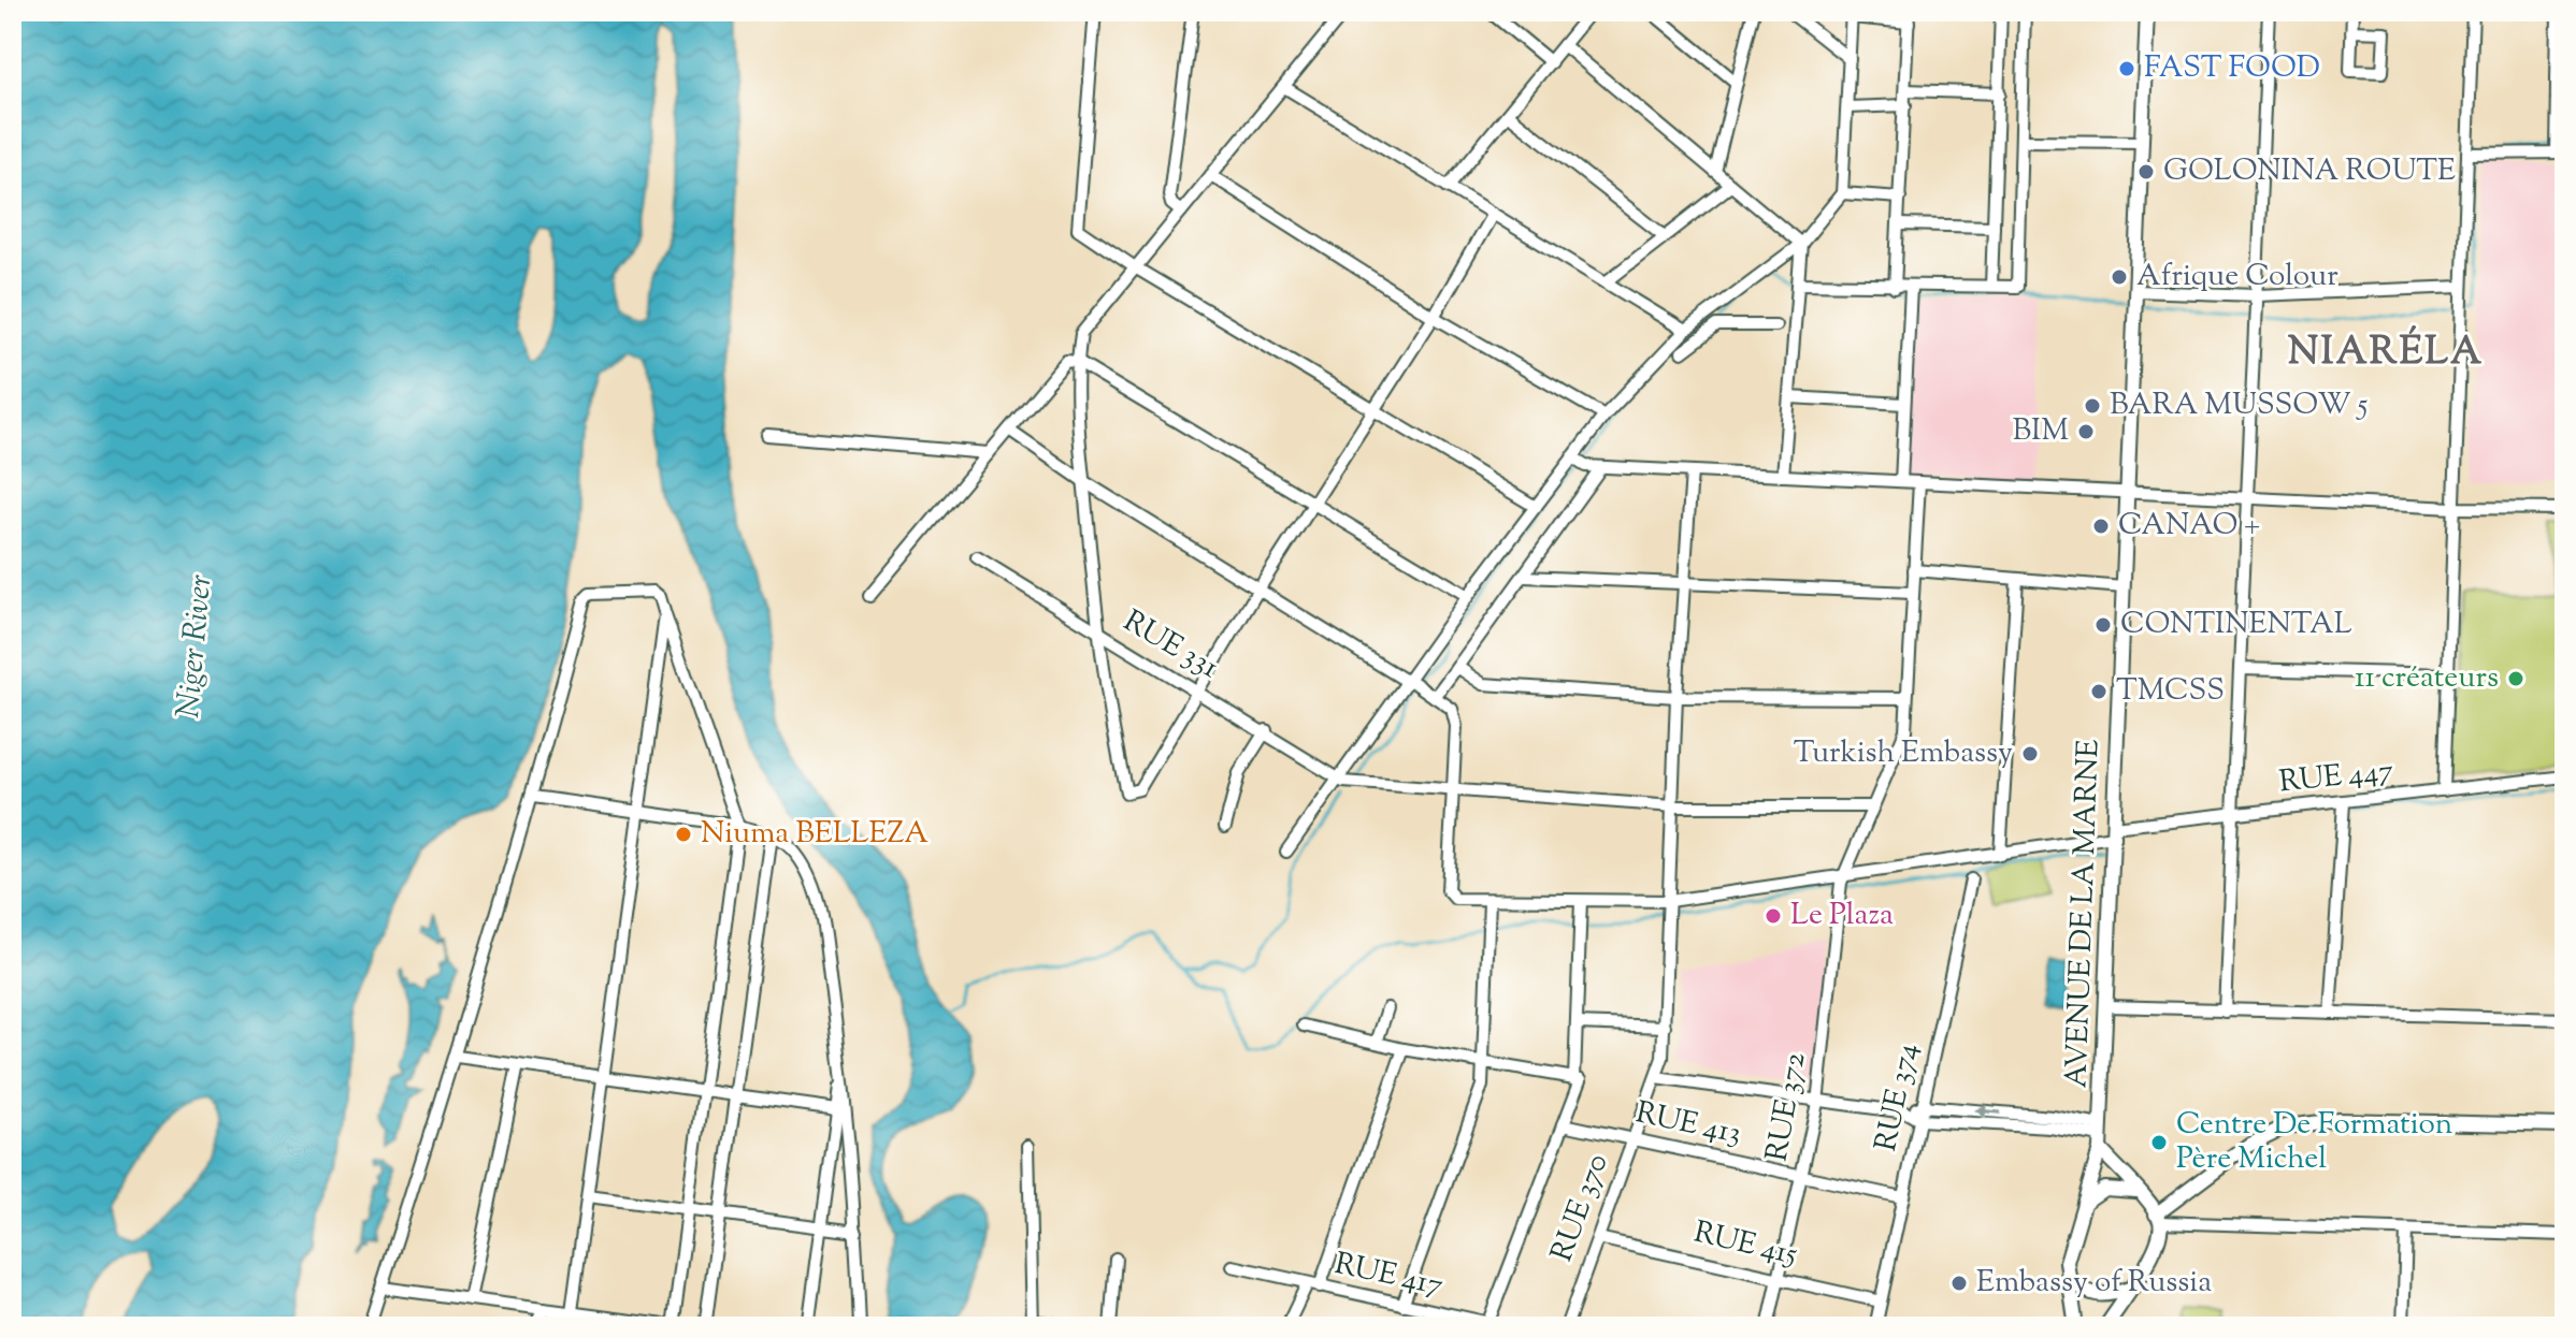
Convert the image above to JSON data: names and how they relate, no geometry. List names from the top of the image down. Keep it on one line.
{"streets":{"street":["RUE 331","RUE 447","AVENUE DE LA MARNE","RUE 374","RUE 372","RUE 413","RUE 370","RUE 415","RUE 417"]},"crossings":[["RUE 447","AVENUE DE LA MARNE"],["RUE 447","RUE 372"],["RUE 447","RUE 370"],["RUE 374","RUE 413"],["RUE 374","RUE 415"],["RUE 372","RUE 413"],["RUE 372","RUE 415"],["RUE 413","RUE 370"],["RUE 370","RUE 415"]],"districts":["NIARÉLA"],"water":["Niger River"],"places":["FAST FOOD","GOLONINA ROUTE","Afrique Colour","BARA MUSSOW 5","BIM","CANAO +","CONTINENTAL","11 créateurs","TMCSS","Turkish Embassy","Niuma BELLEZA","Le Plaza","Centre De Formation Père Michel","Embassy of Russia"]}
